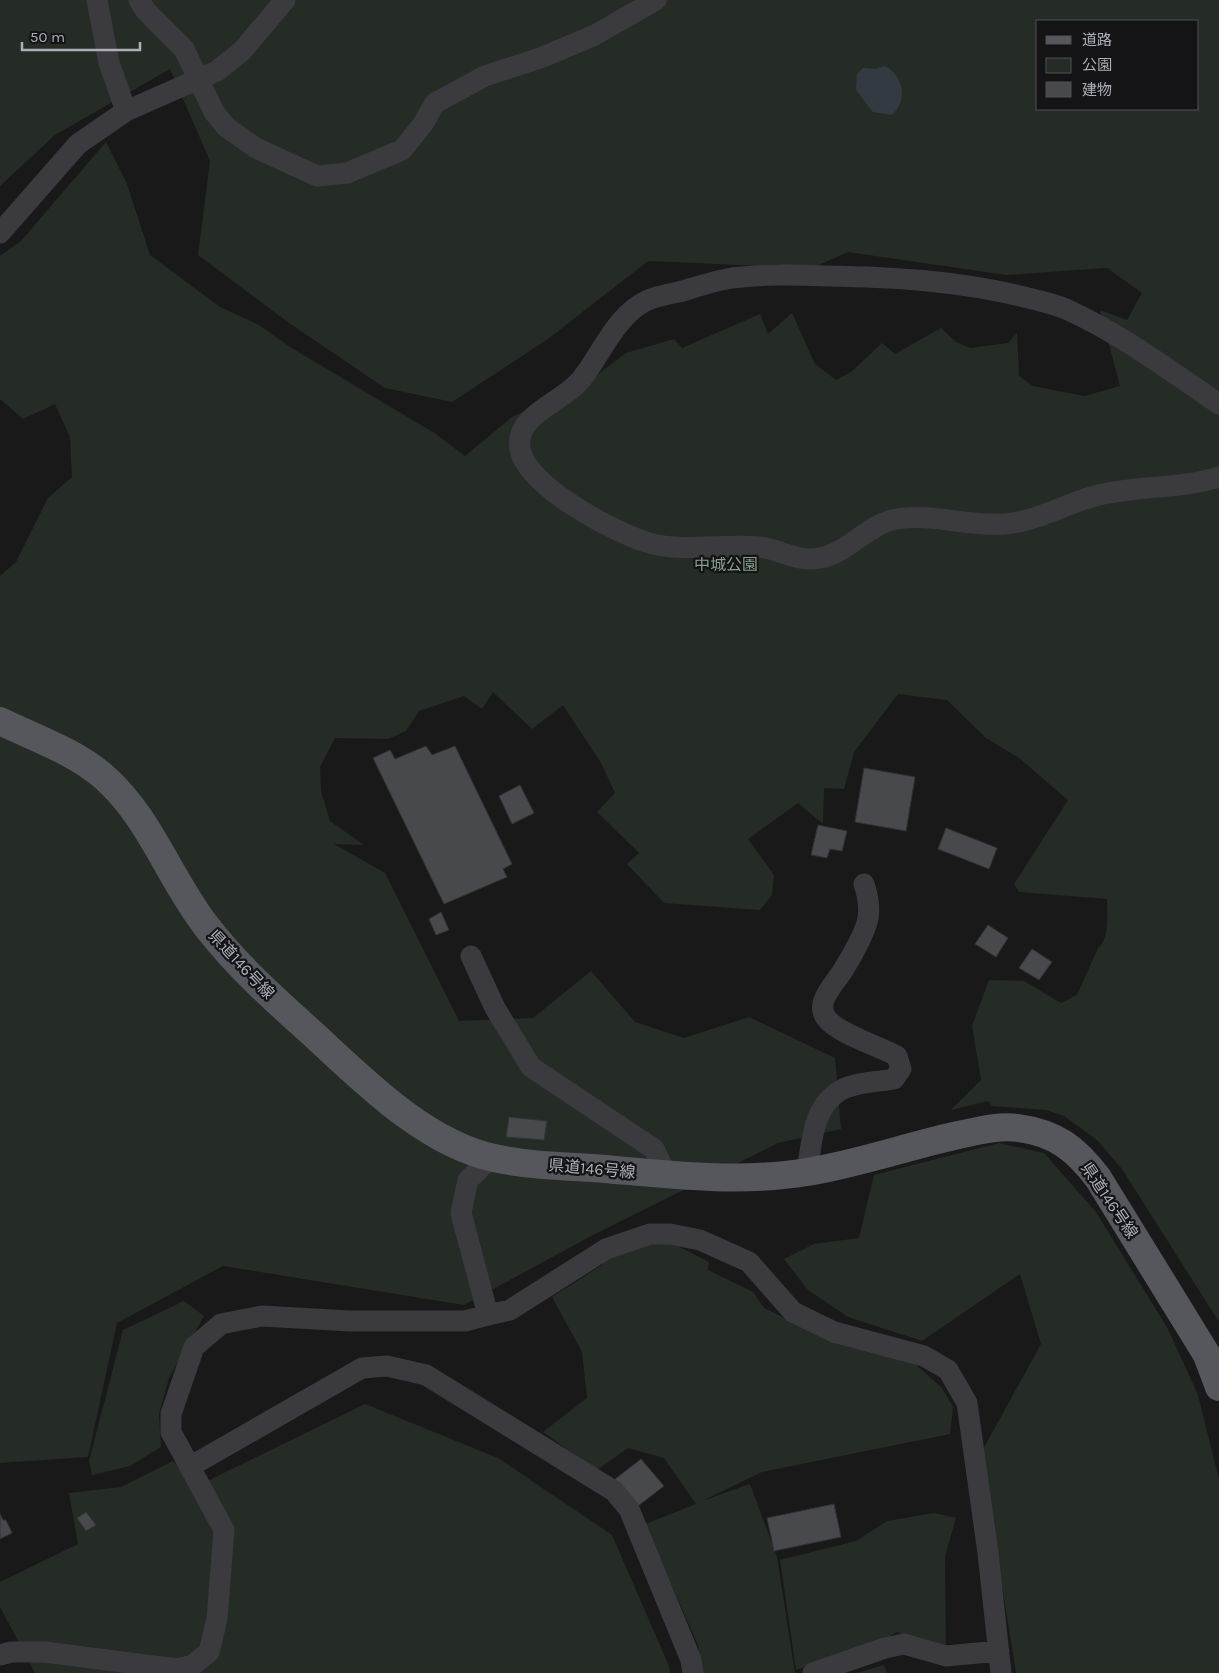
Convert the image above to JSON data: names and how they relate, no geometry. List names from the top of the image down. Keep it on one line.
{"streets":{"main road":["県道146号線"]},"parks":["中城公園"],"legend":["道路","公園","建物"],"scale_bar":"50 m"}
